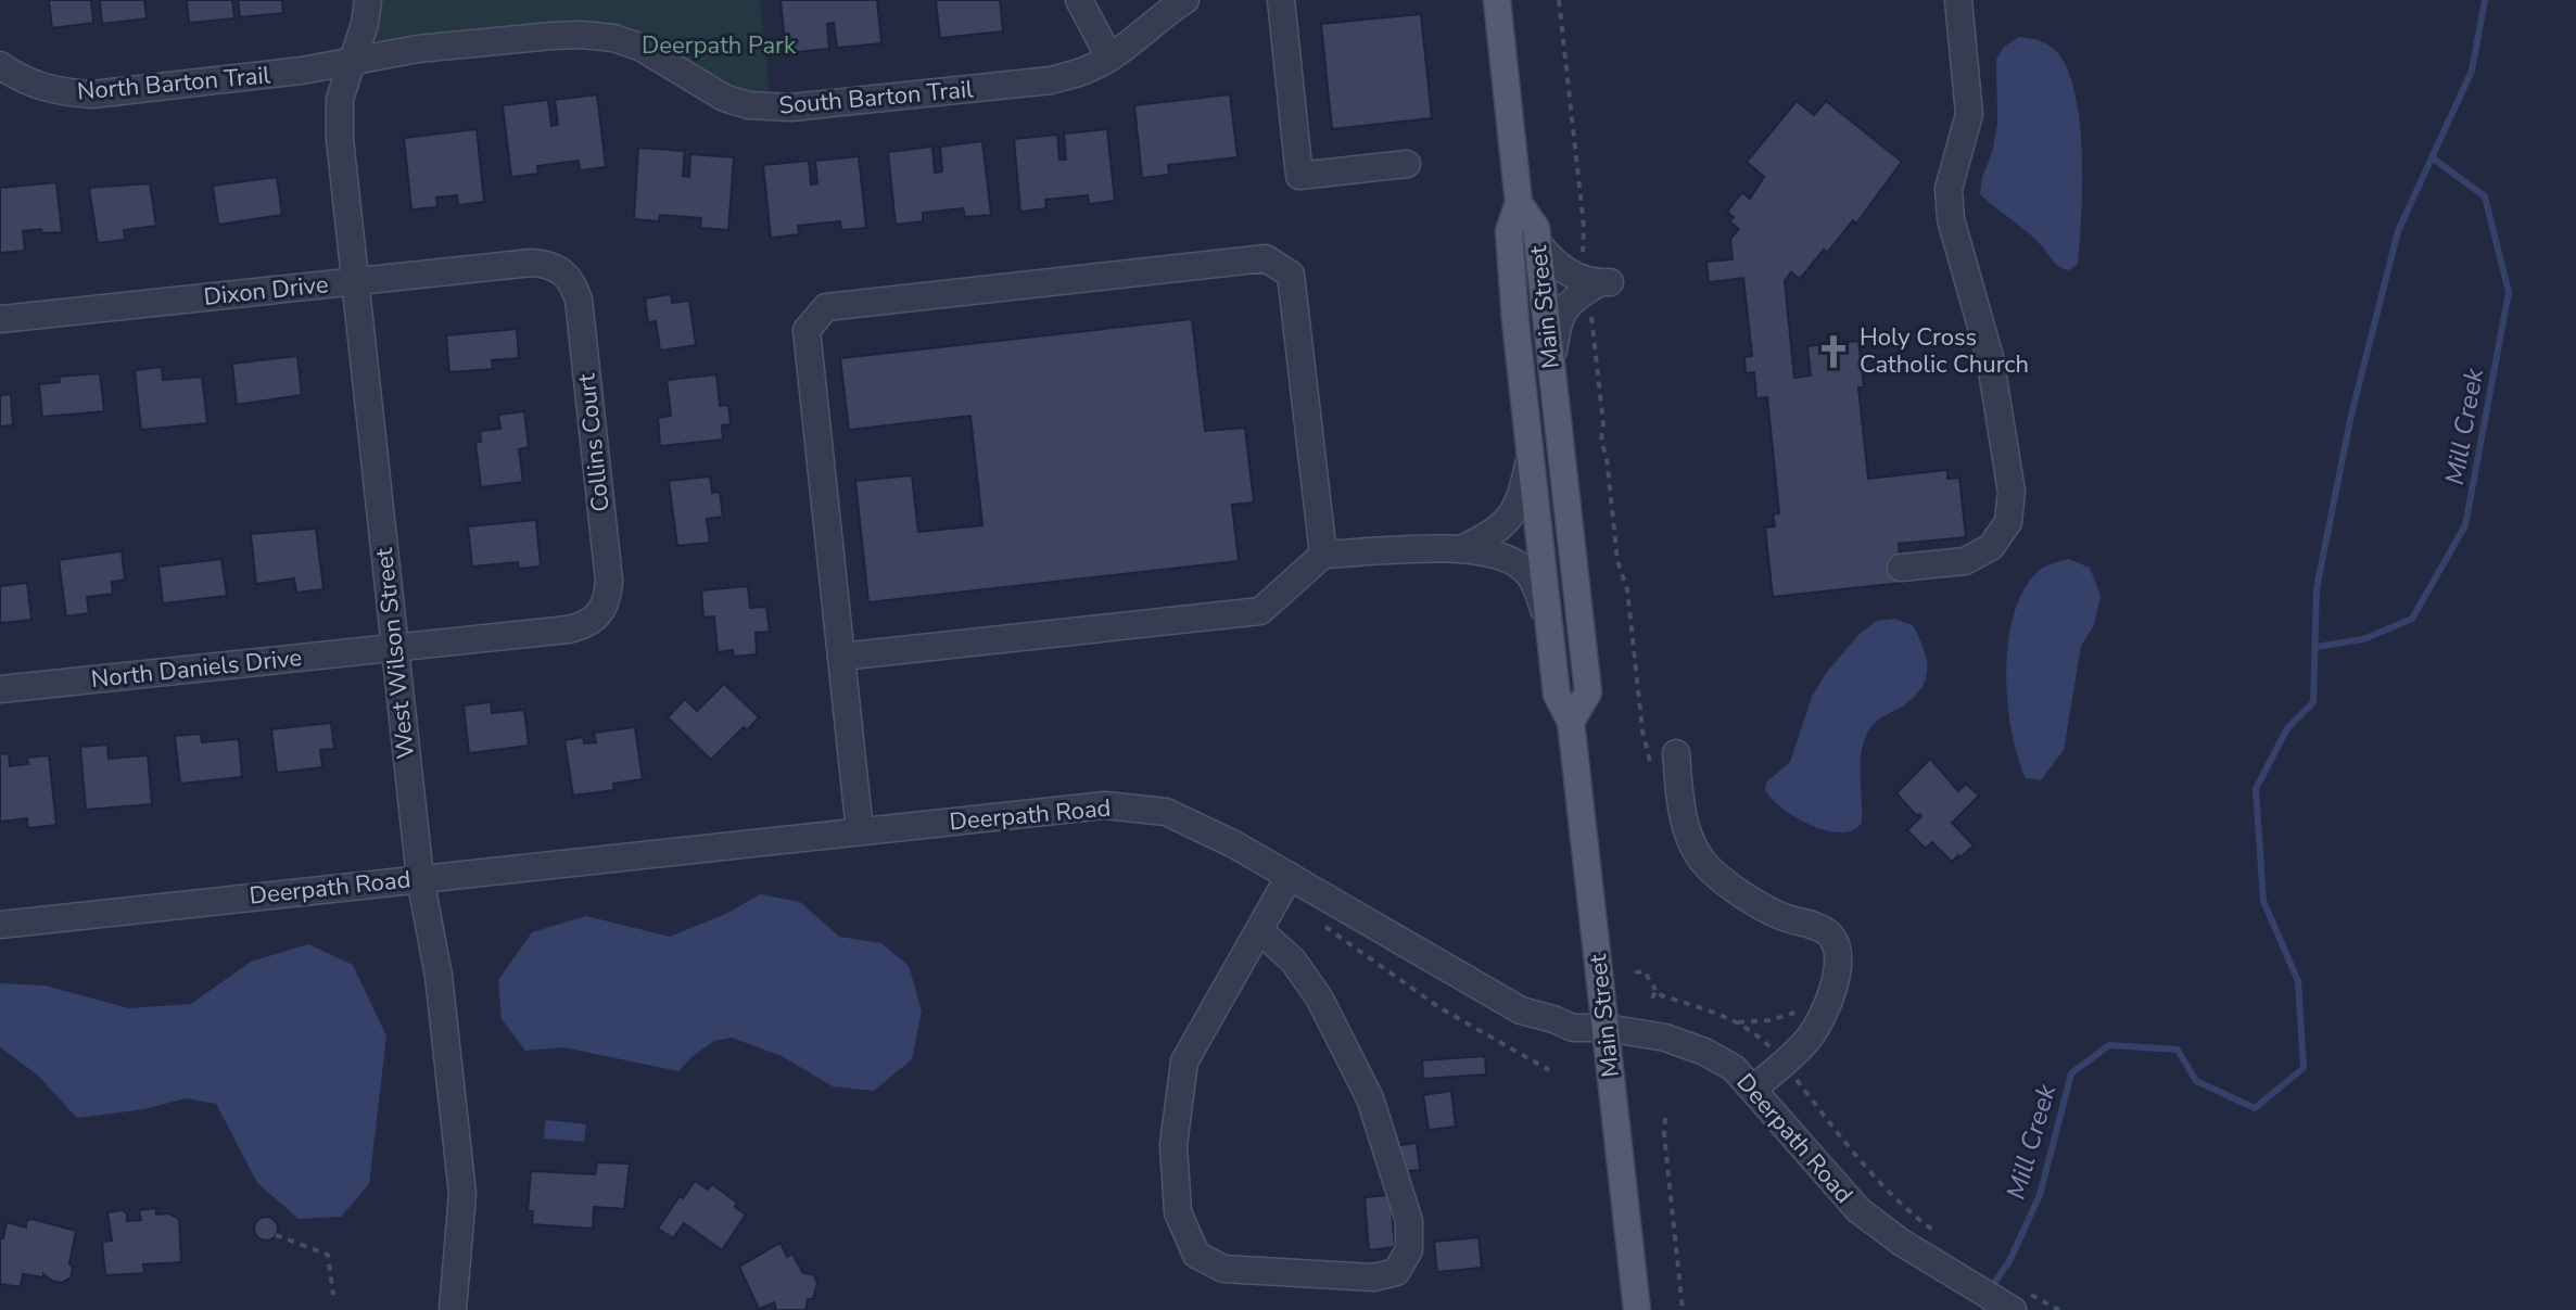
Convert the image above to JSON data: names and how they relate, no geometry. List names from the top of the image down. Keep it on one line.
{"streets":{"main road":["Main Street"],"street":["North Barton Trail","South Barton Trail","Dixon Drive","Collins Court","West Wilson Street","North Daniels Drive","Deerpath Road"]},"crossings":[["North Barton Trail","South Barton Trail"],["North Barton Trail","West Wilson Street"],["South Barton Trail","West Wilson Street"],["Dixon Drive","Collins Court"],["Dixon Drive","West Wilson Street"],["Main Street","Deerpath Road"],["Collins Court","North Daniels Drive"],["West Wilson Street","North Daniels Drive"],["West Wilson Street","Deerpath Road"]],"water":["Mill Creek"],"parks":["Deerpath Park"],"places":{"church":["Holy Cross Catholic Church"]}}
